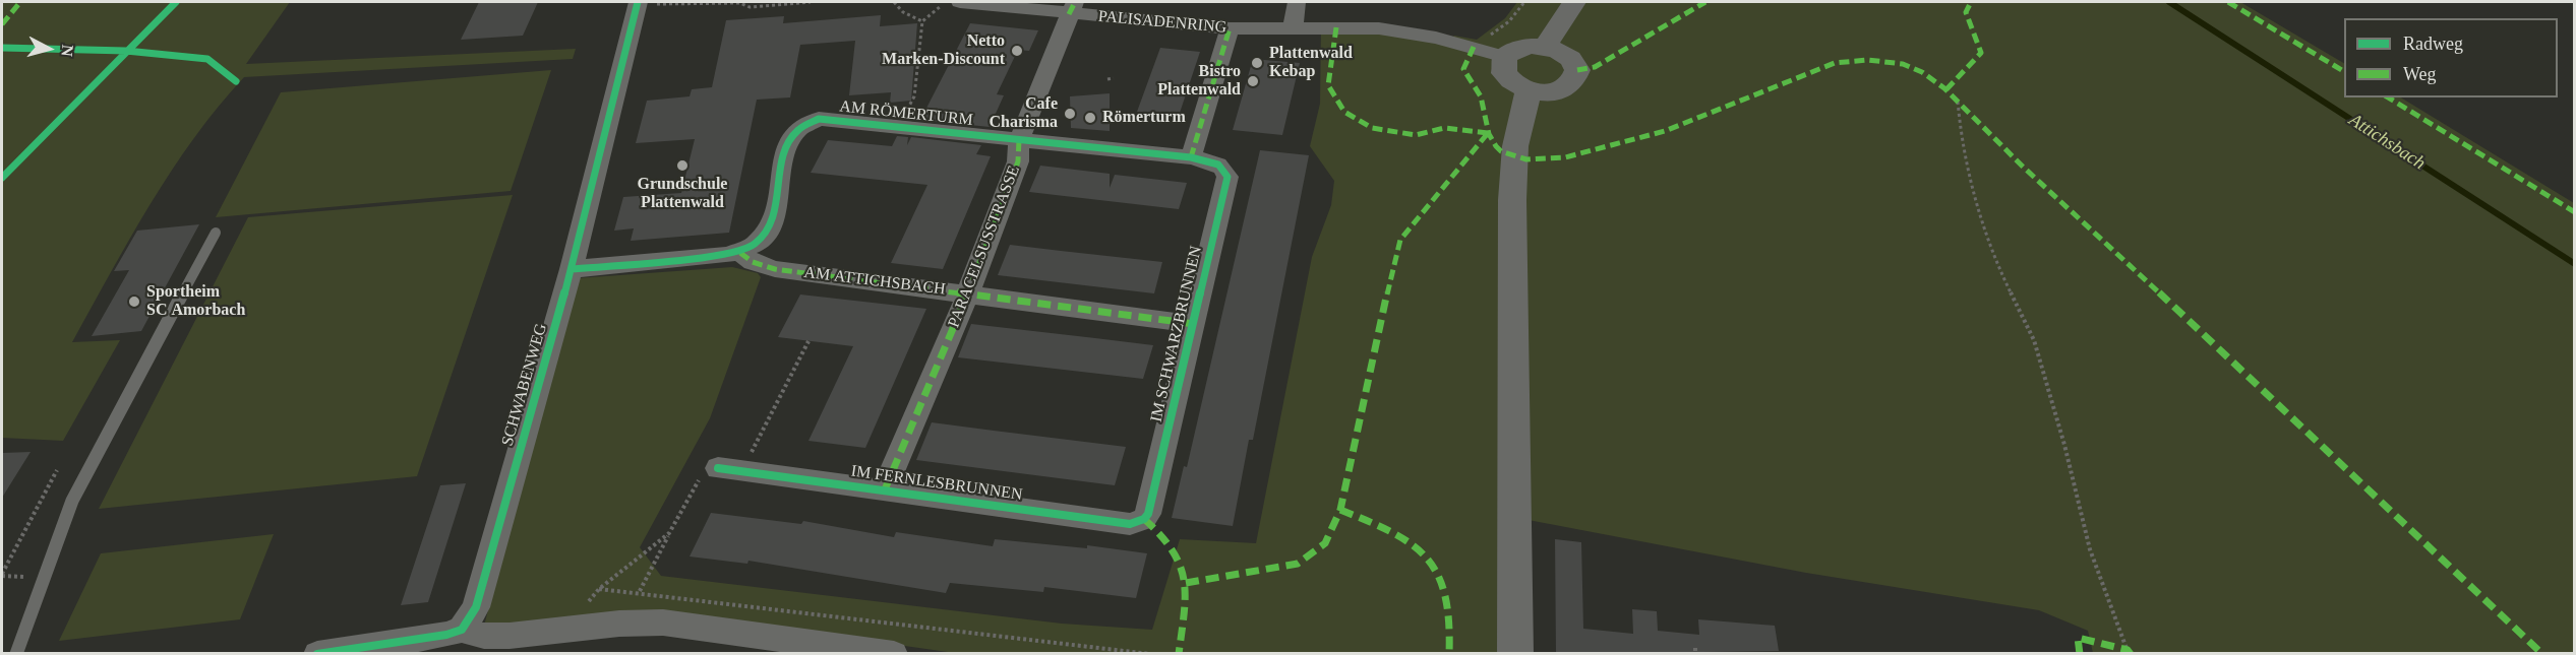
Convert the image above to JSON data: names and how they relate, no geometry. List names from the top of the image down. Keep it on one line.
{"streets":{"street":["PALISADENRING","AM RÖMERTURM","PARACELSUSSTRASSE","AM ATTICHSBACH","IM SCHWARZBRUNNEN","SCHWABENWEG","IM FERNLESBRUNNEN"]},"crossings":[["PALISADENRING","PARACELSUSSTRASSE"],["AM RÖMERTURM","PARACELSUSSTRASSE"],["AM RÖMERTURM","AM ATTICHSBACH"],["AM RÖMERTURM","IM SCHWARZBRUNNEN"],["AM RÖMERTURM","SCHWABENWEG"],["PARACELSUSSTRASSE","AM ATTICHSBACH"],["PARACELSUSSTRASSE","IM FERNLESBRUNNEN"],["AM ATTICHSBACH","IM SCHWARZBRUNNEN"],["IM SCHWARZBRUNNEN","IM FERNLESBRUNNEN"]],"water":["Attichsbach"],"places":["Netto Marken-Discount","Plattenwald Kebap","Bistro Plattenwald","Cafe Charisma","Römerturm","Grundschule Plattenwald","Sportheim SC Amorbach"],"legend":["Radweg","Weg"],"north":"right"}
